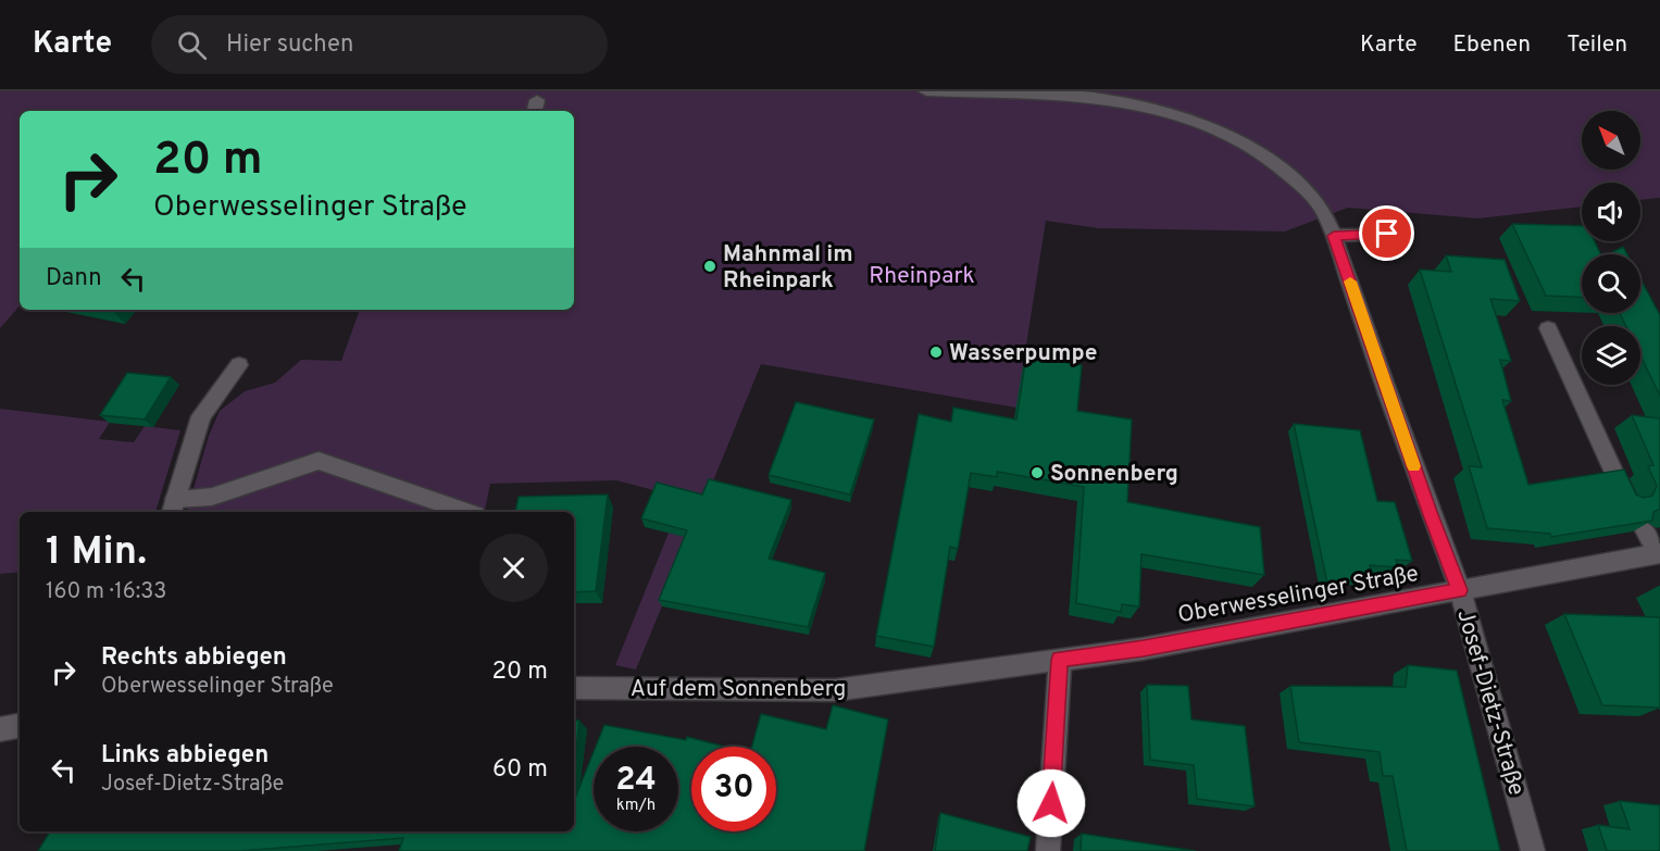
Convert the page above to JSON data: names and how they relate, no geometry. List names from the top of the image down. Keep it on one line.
{"streets":{"street":["Oberwesselinger Straße","Auf dem Sonnenberg","Josef-Dietz-Straße"]},"crossings":[["Oberwesselinger Straße","Auf dem Sonnenberg"],["Oberwesselinger Straße","Josef-Dietz-Straße"]],"parks":["Rheinpark"],"places":["Mahnmal im Rheinpark","Wasserpumpe","Sonnenberg"],"north":"top left","page":{"header":"Karte","search":"Hier suchen","nav":["Karte","Ebenen","Teilen"],"turn":["20 m","Oberwesselinger Straße"],"then":"Dann","heading":["1 Min.","160 m · 16:33"],"list":[{"name":"Rechts abbiegen","note":"Oberwesselinger Straße","value":"20 m"},{"name":"Links abbiegen","note":"Josef-Dietz-Straße","value":"60 m"}],"speed":"24 km/h","limit":"30"}}
